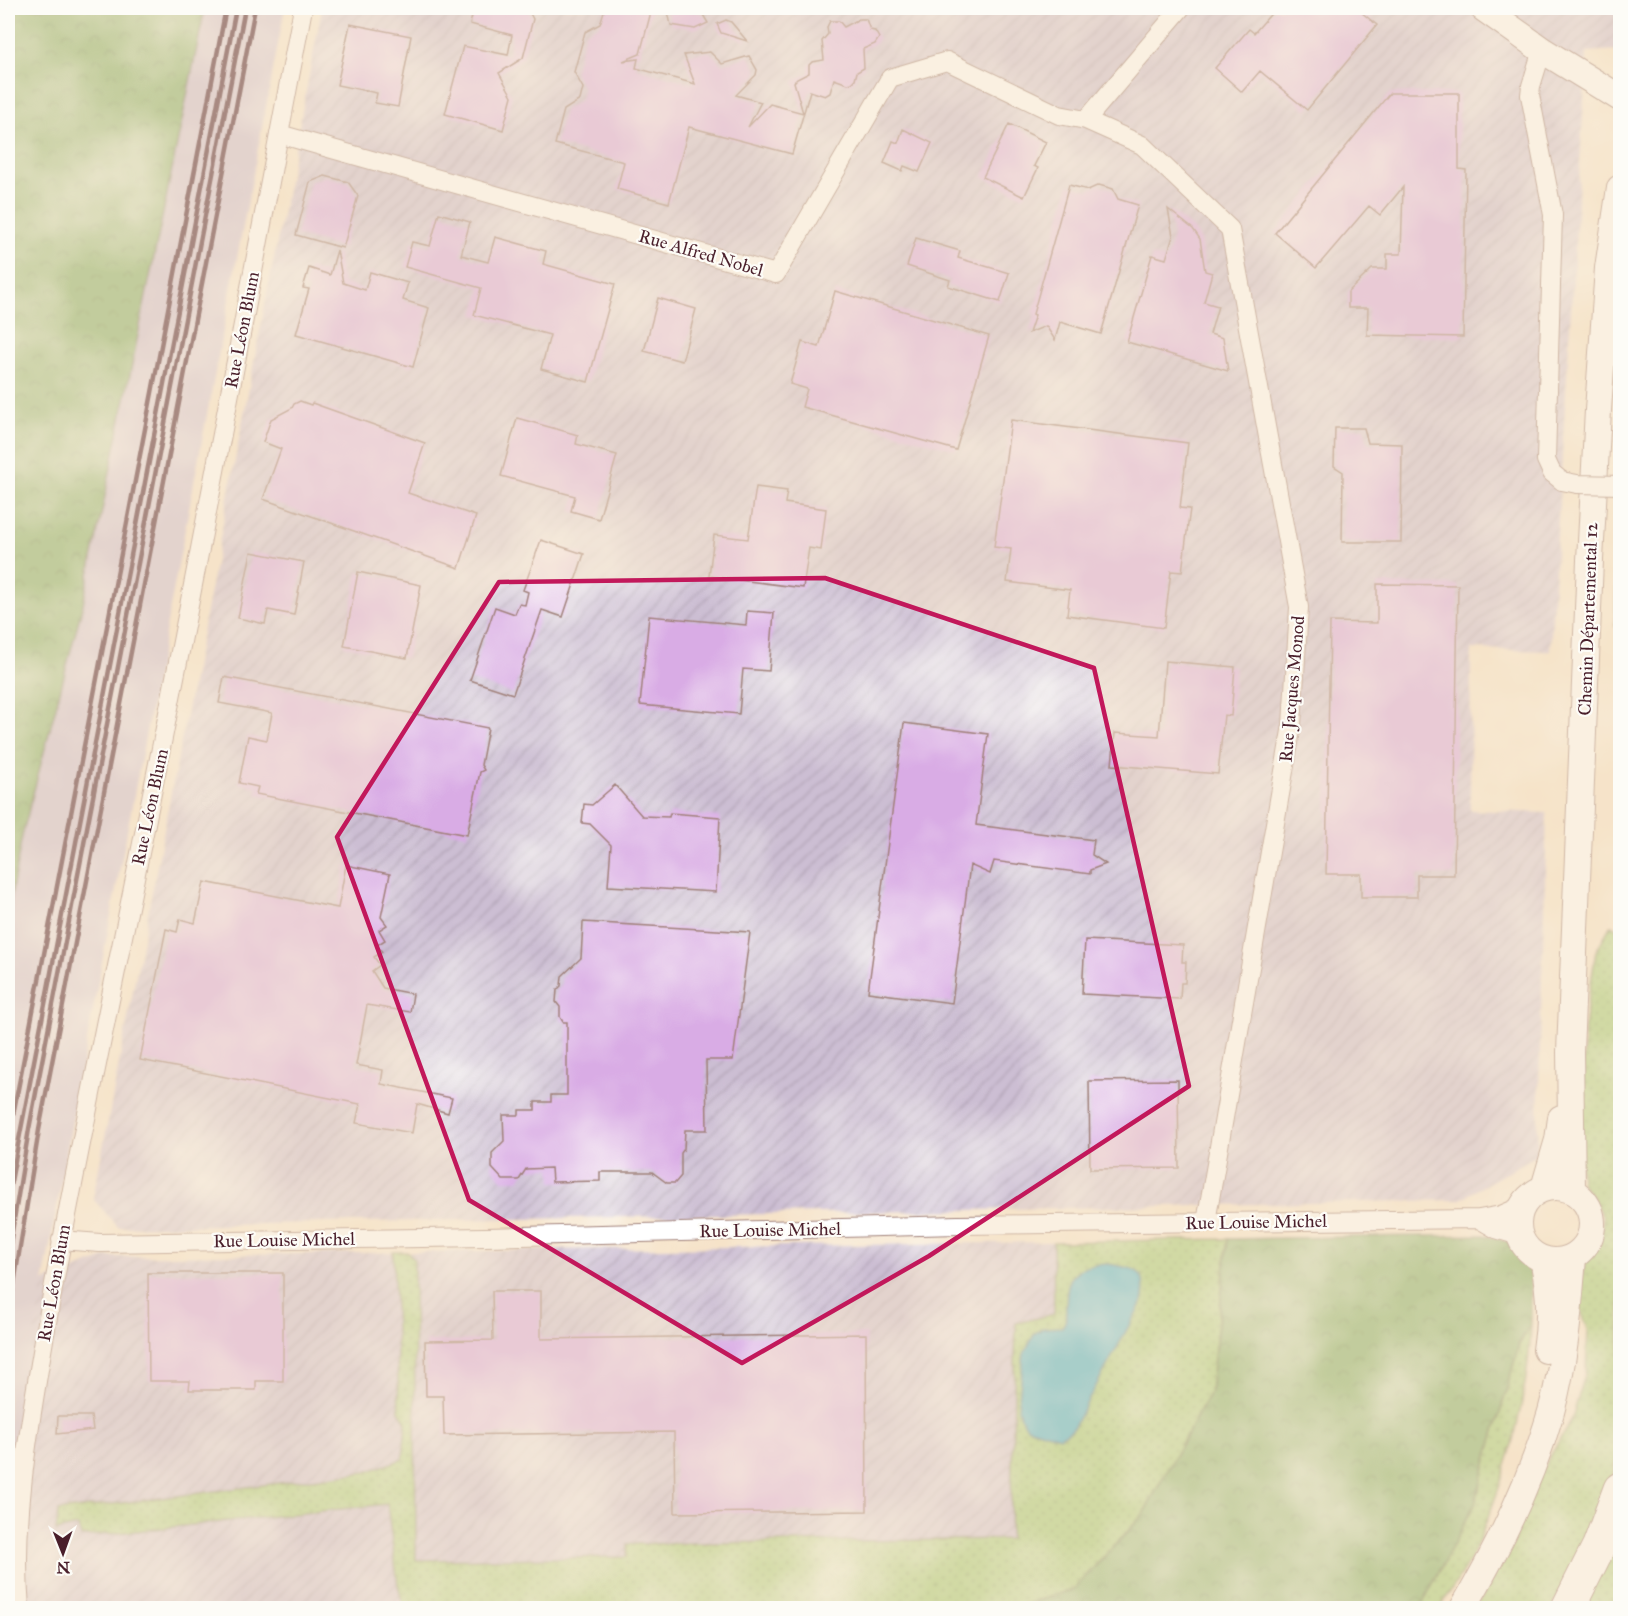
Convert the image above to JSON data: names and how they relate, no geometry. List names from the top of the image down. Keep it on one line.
{"streets":{"main road":["Chemin Départemental 12"],"street":["Rue Alfred Nobel","Rue Léon Blum","Rue Jacques Monod","Rue Louise Michel"]},"crossings":[["Rue Alfred Nobel","Rue Léon Blum"],["Rue Alfred Nobel","Rue Jacques Monod"],["Rue Léon Blum","Rue Louise Michel"],["Rue Jacques Monod","Rue Louise Michel"]],"north":"bottom"}
